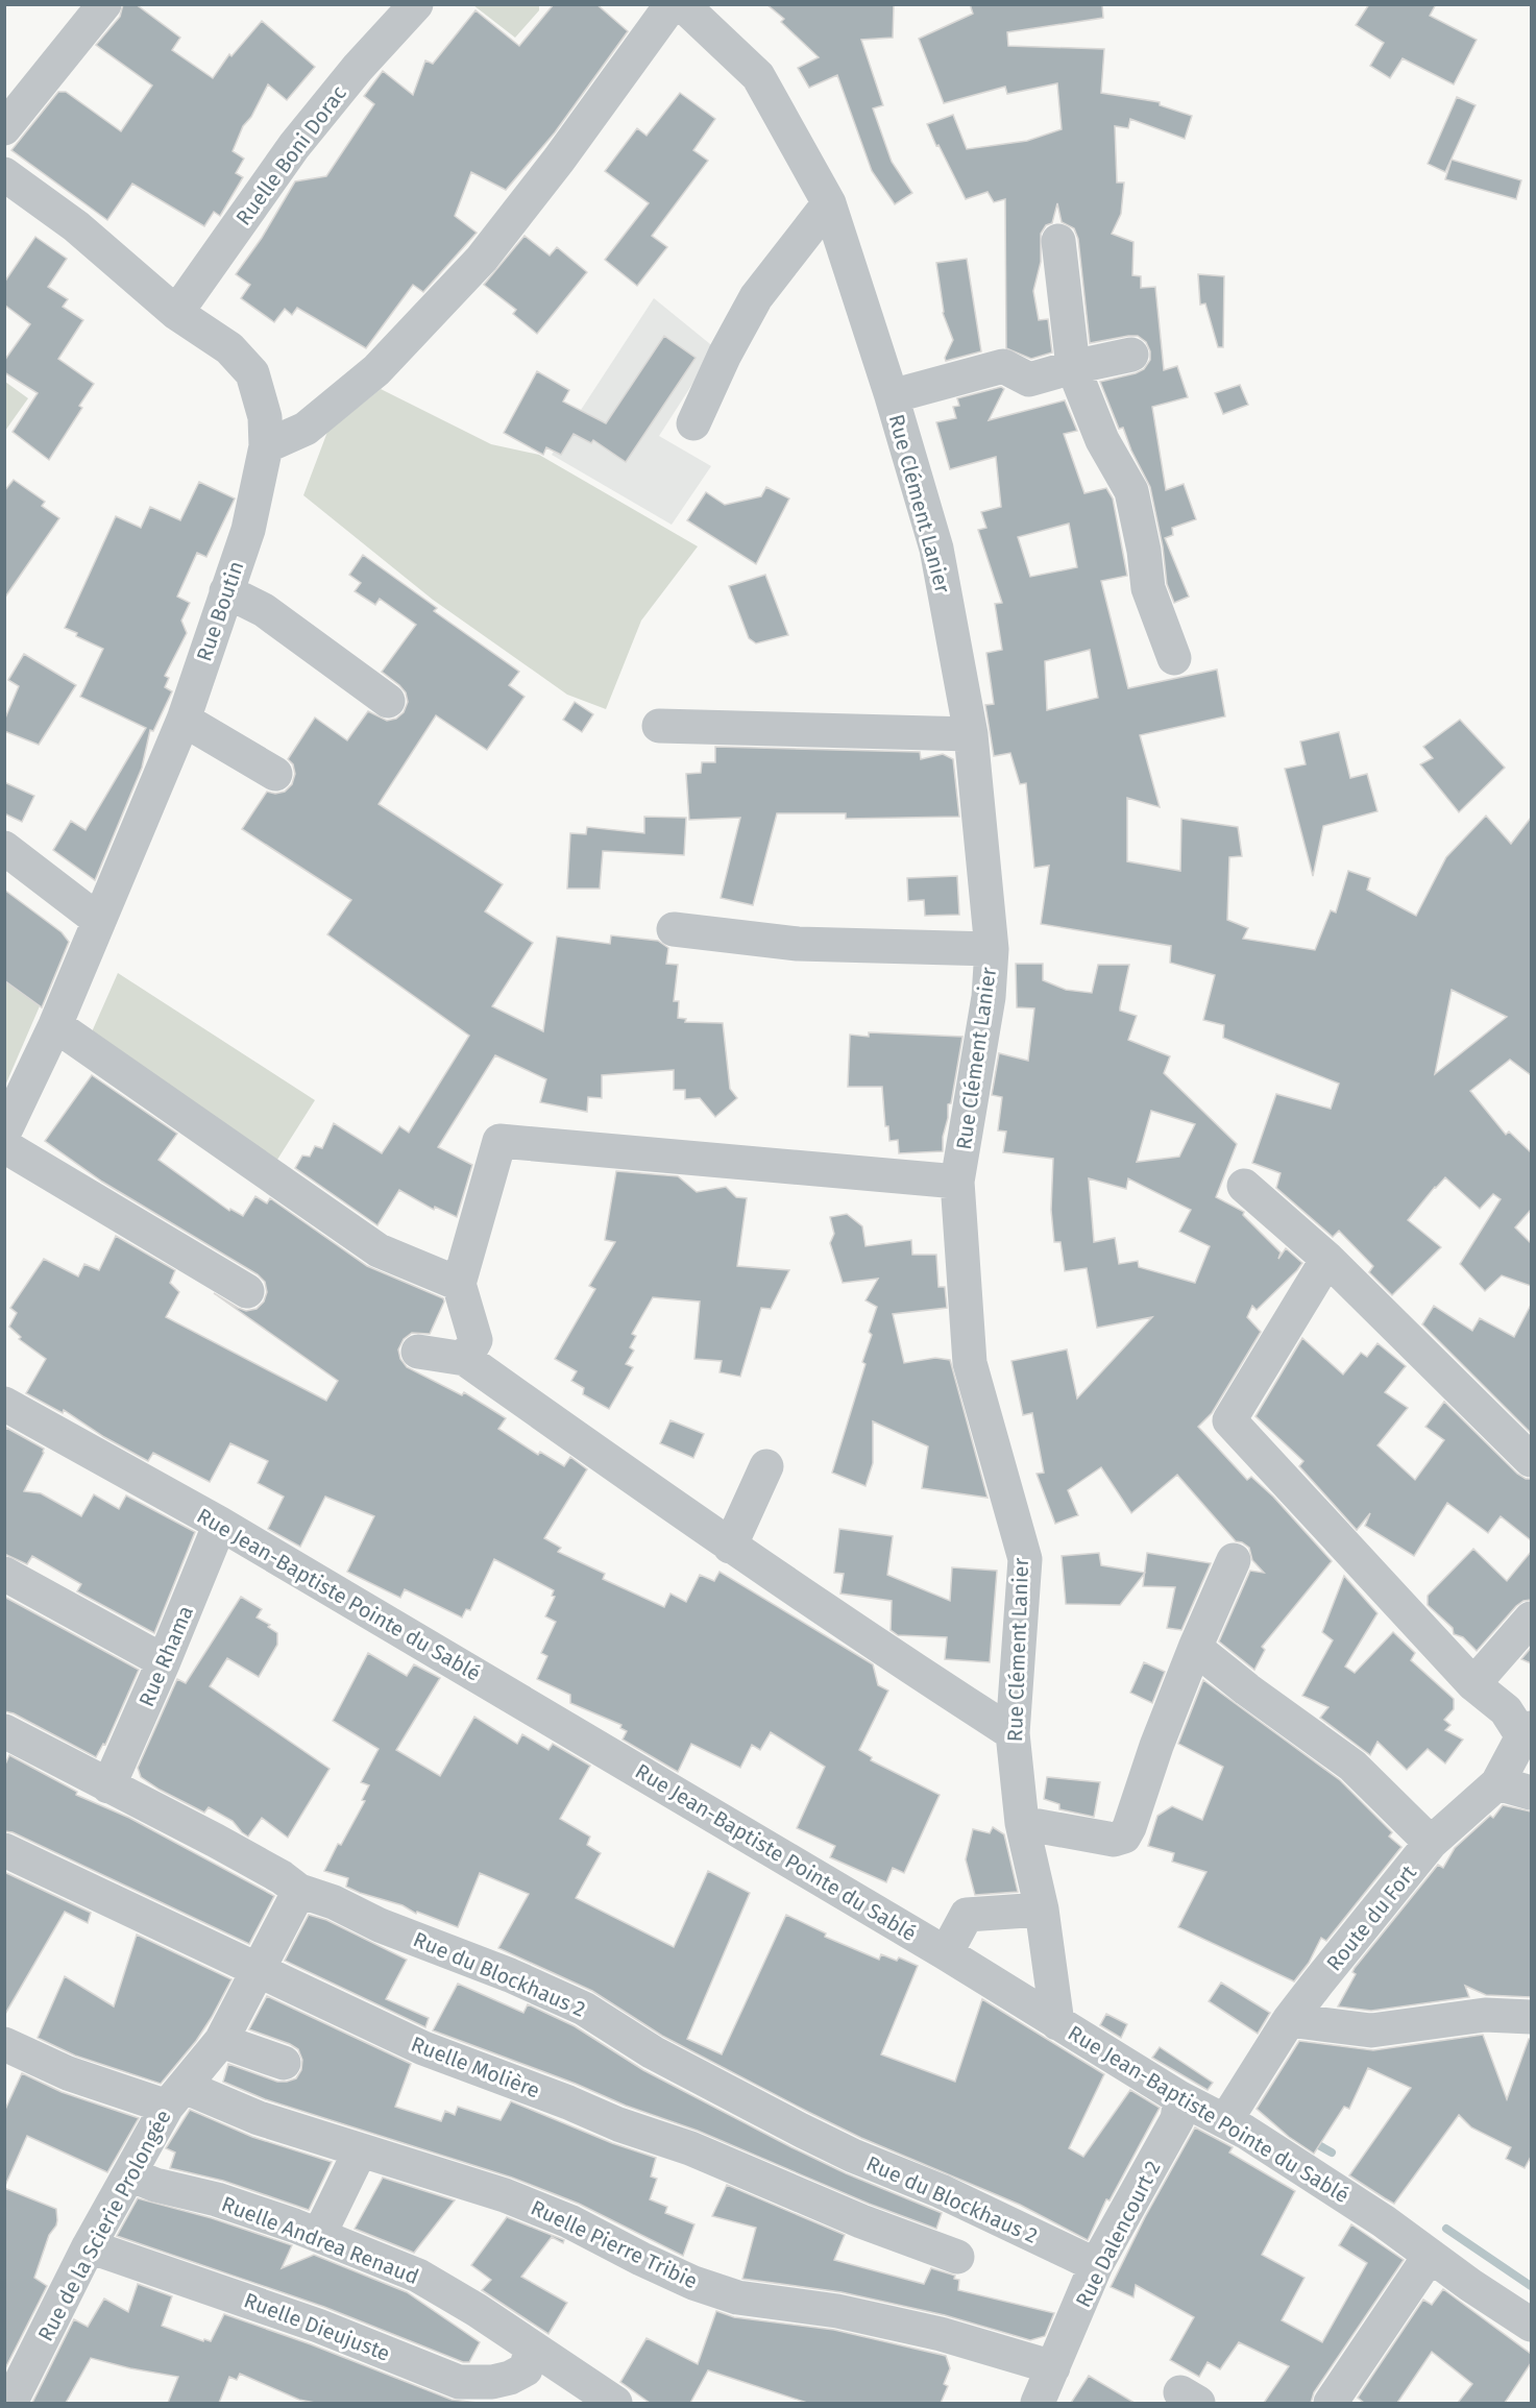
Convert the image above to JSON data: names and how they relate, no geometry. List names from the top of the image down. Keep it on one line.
{"streets":{"street":["Ruelle Boni Dorac","Rue Clément Lanier","Rue Boutin","Rue Jean-Baptiste Pointe du Sablé","Rue Rhama","Route du Fort","Rue du Blockhaus 2","Ruelle Molière","Rue de la Scierie Prolongée","Rue Dalencourt 2","Ruelle Andrea Renaud","Ruelle Pierre Tribie","Ruelle Dieujuste"]},"crossings":[["Ruelle Boni Dorac","Rue Boutin"],["Rue Clément Lanier","Rue Jean-Baptiste Pointe du Sablé"],["Rue Jean-Baptiste Pointe du Sablé","Rue Rhama"],["Rue Jean-Baptiste Pointe du Sablé","Route du Fort"],["Rue Jean-Baptiste Pointe du Sablé","Rue Dalencourt 2"],["Rue Rhama","Rue du Blockhaus 2"],["Rue du Blockhaus 2","Rue de la Scierie Prolongée"],["Rue du Blockhaus 2","Rue Dalencourt 2"],["Ruelle Molière","Rue de la Scierie Prolongée"],["Rue de la Scierie Prolongée","Ruelle Andrea Renaud"],["Rue de la Scierie Prolongée","Ruelle Pierre Tribie"],["Rue de la Scierie Prolongée","Ruelle Dieujuste"],["Rue Dalencourt 2","Ruelle Pierre Tribie"],["Ruelle Andrea Renaud","Ruelle Dieujuste"]]}
